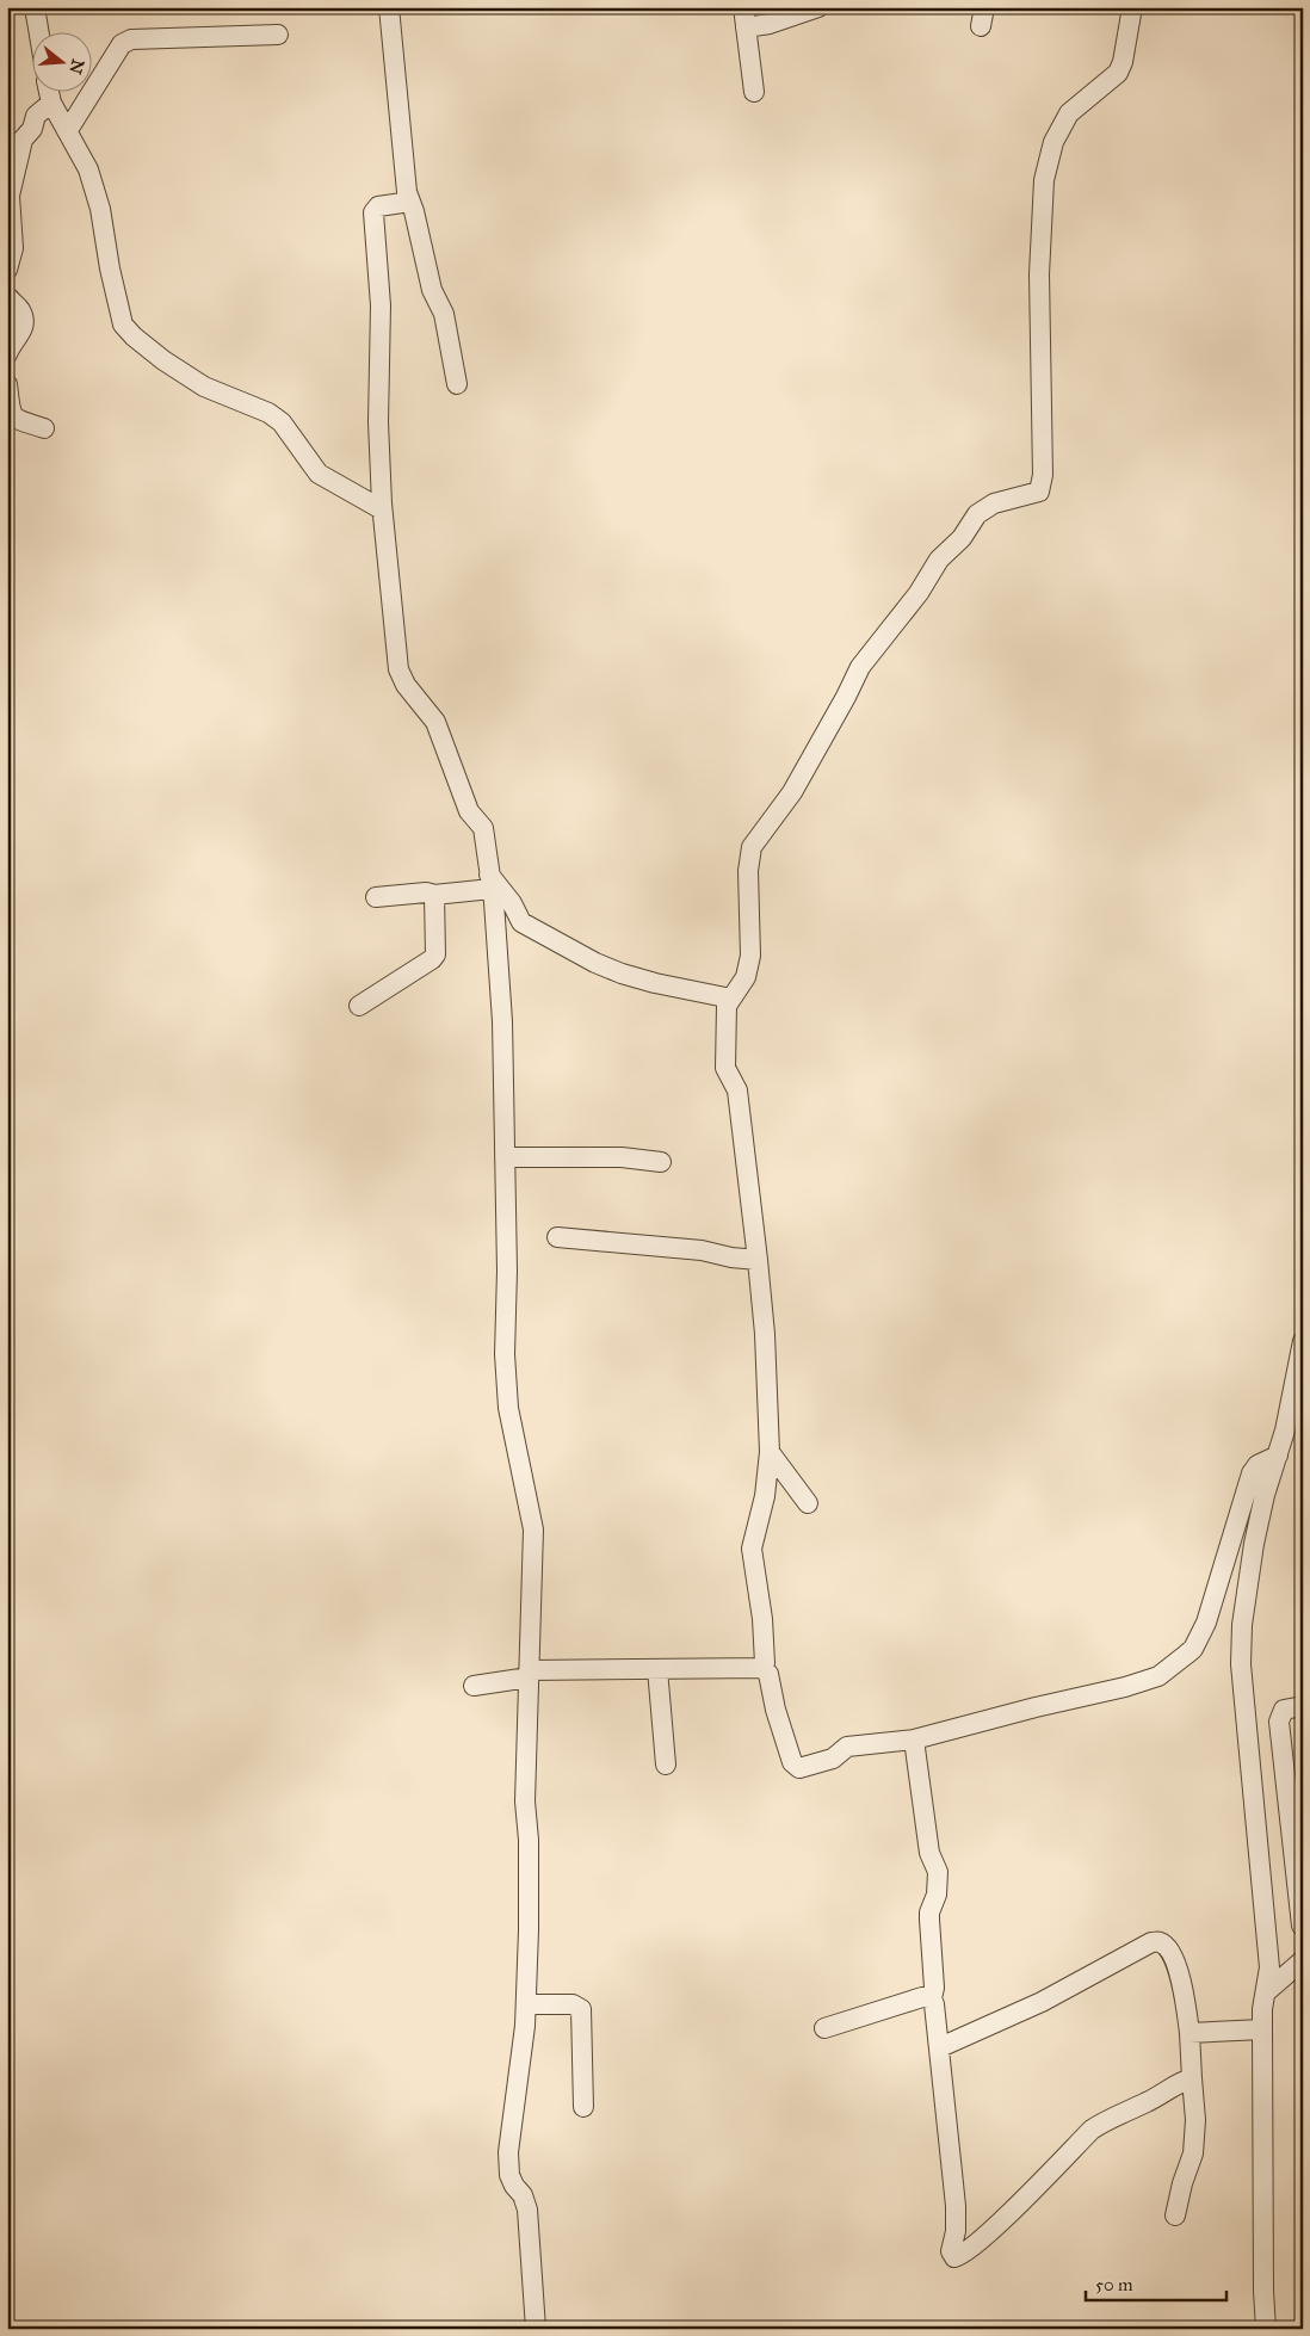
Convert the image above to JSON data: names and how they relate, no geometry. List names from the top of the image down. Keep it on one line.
{"scale_bar":"50 m","north":"right"}
